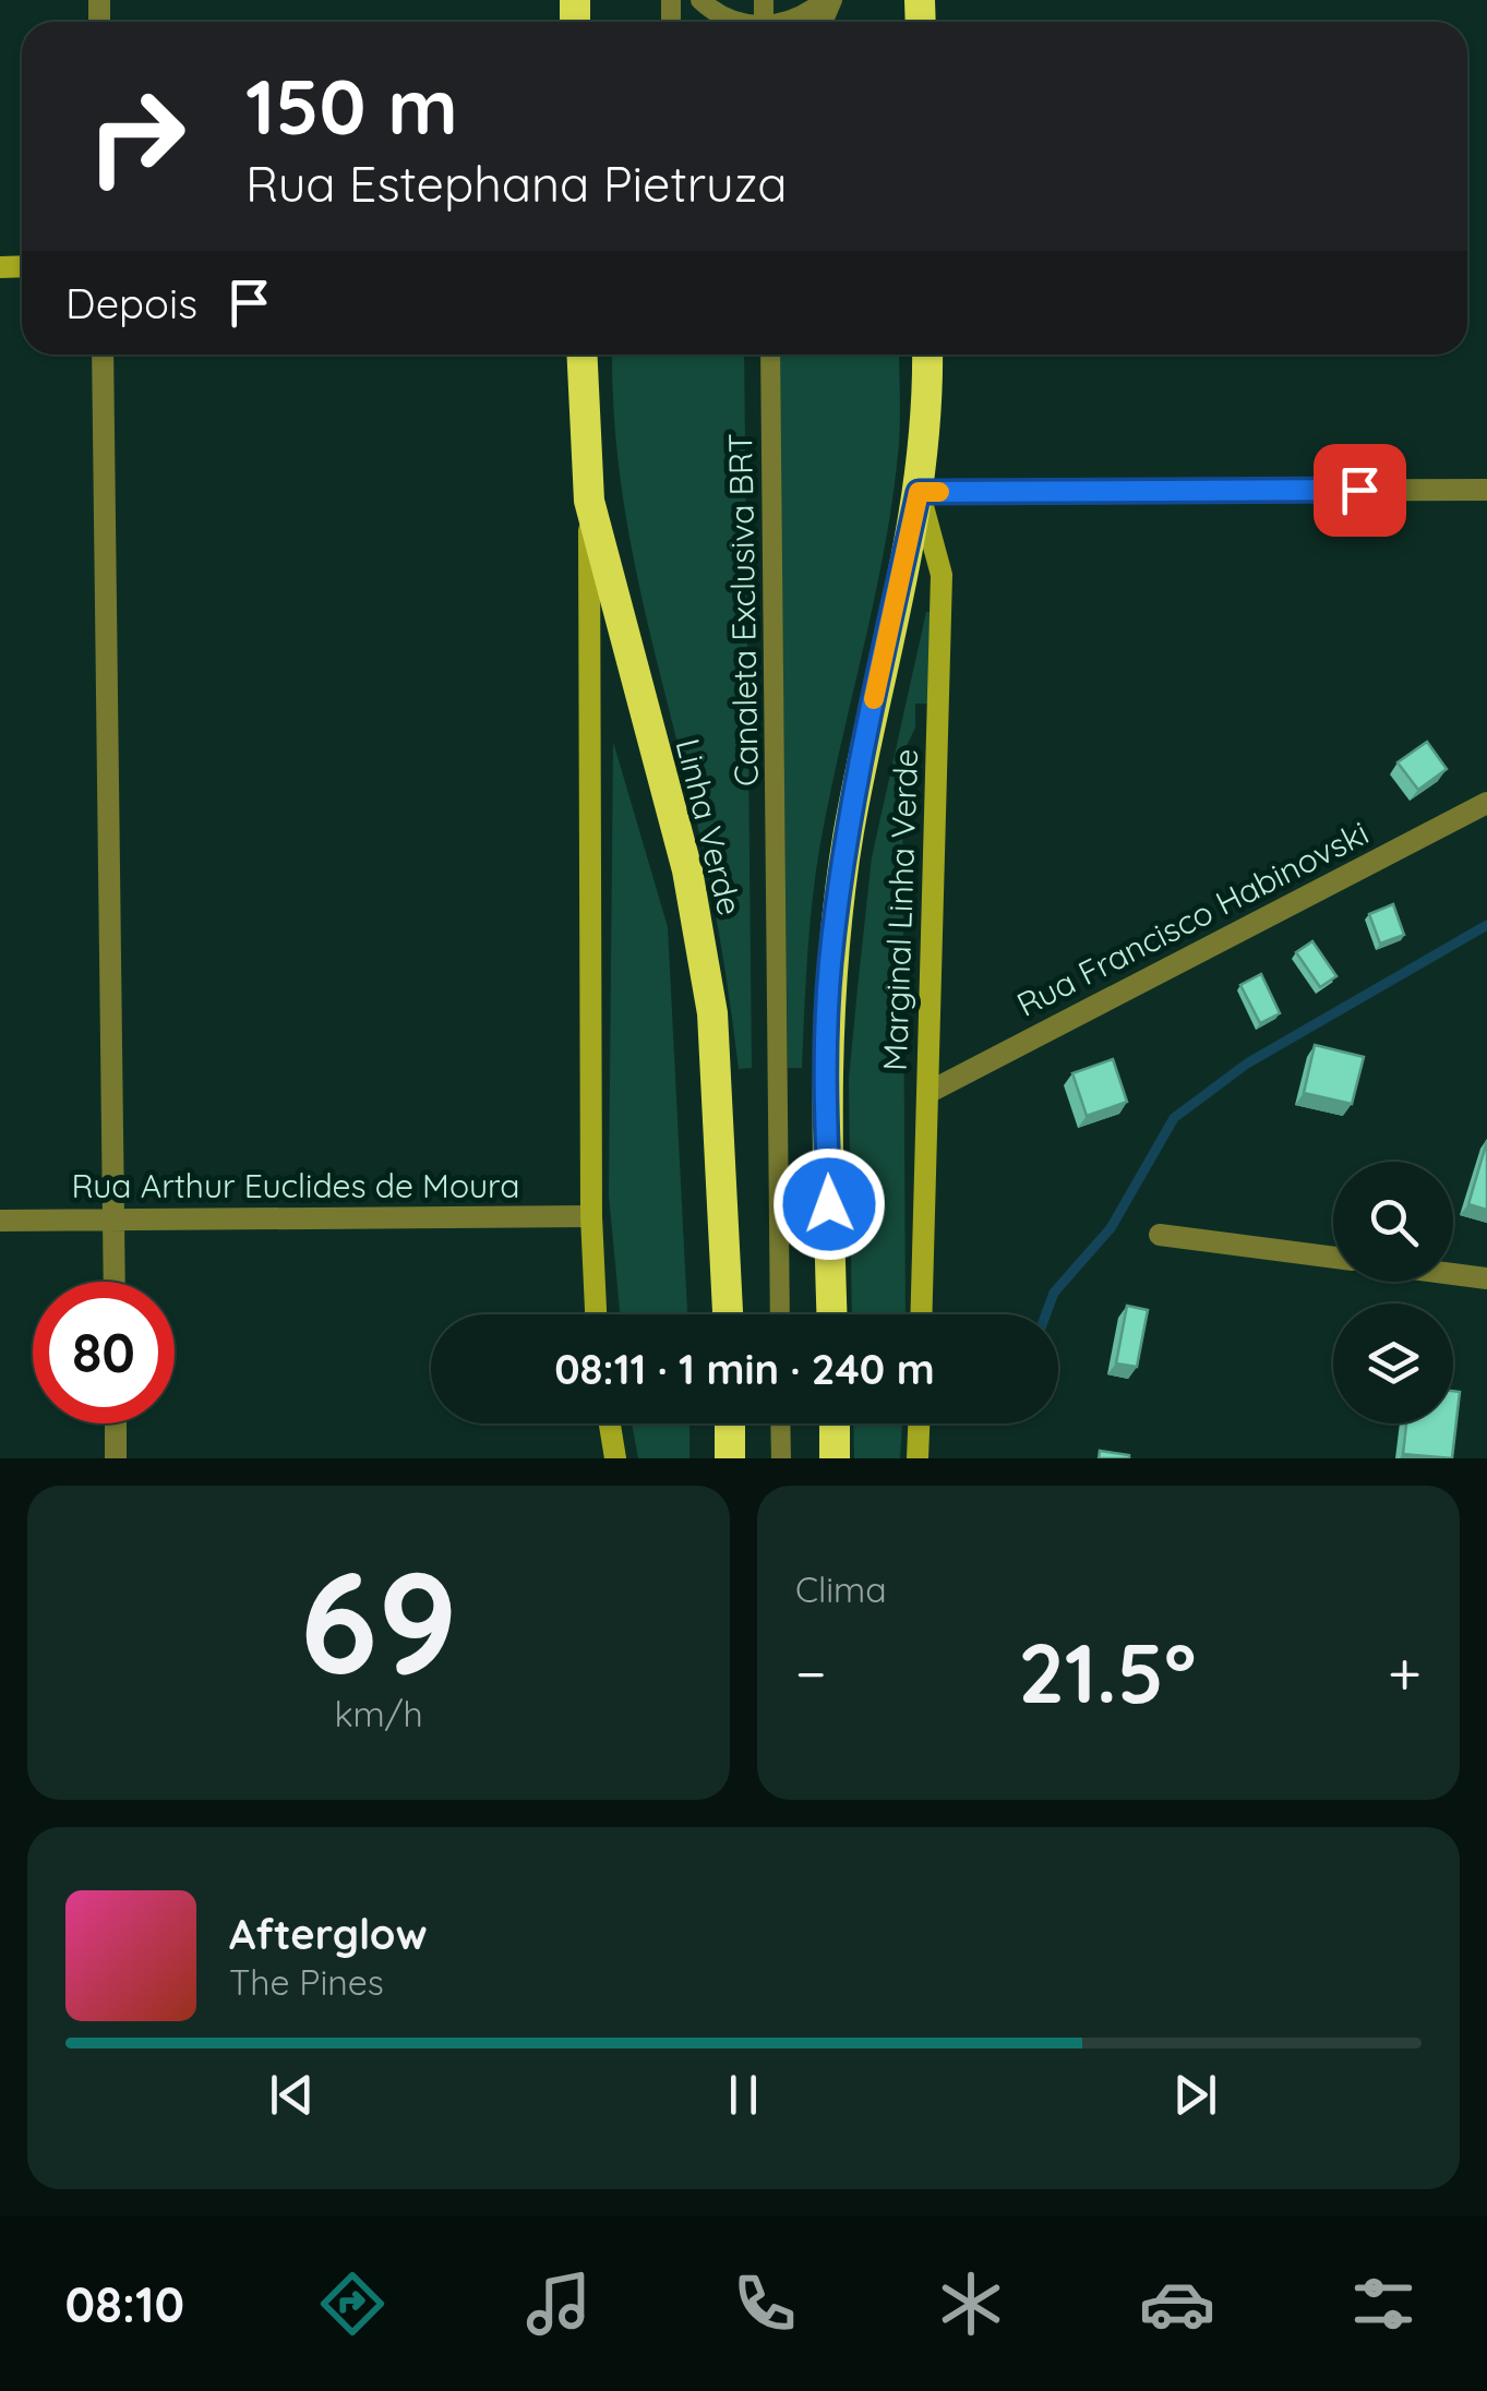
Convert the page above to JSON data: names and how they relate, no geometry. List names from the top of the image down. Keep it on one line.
{"streets":{"highway":["Linha Verde"],"main road":["Marginal Linha Verde"],"street":["Rua Francisco Habinovski","Rua Arthur Euclides de Moura"],"lane":["Canaleta Exclusiva BRT"]},"crossings":[["Marginal Linha Verde","Rua Francisco Habinovski"]],"page":{"turn":["150 m","Rua Estephana Pietruza"],"then":"Depois","limit":"80","trip":"08:11 · 1 min · 240 m","tile":[["69","km/h"],"Clima"],"heat":["−","21.5°","+"],"song":["Afterglow","The Pines"],"tabs":"08:10"}}
